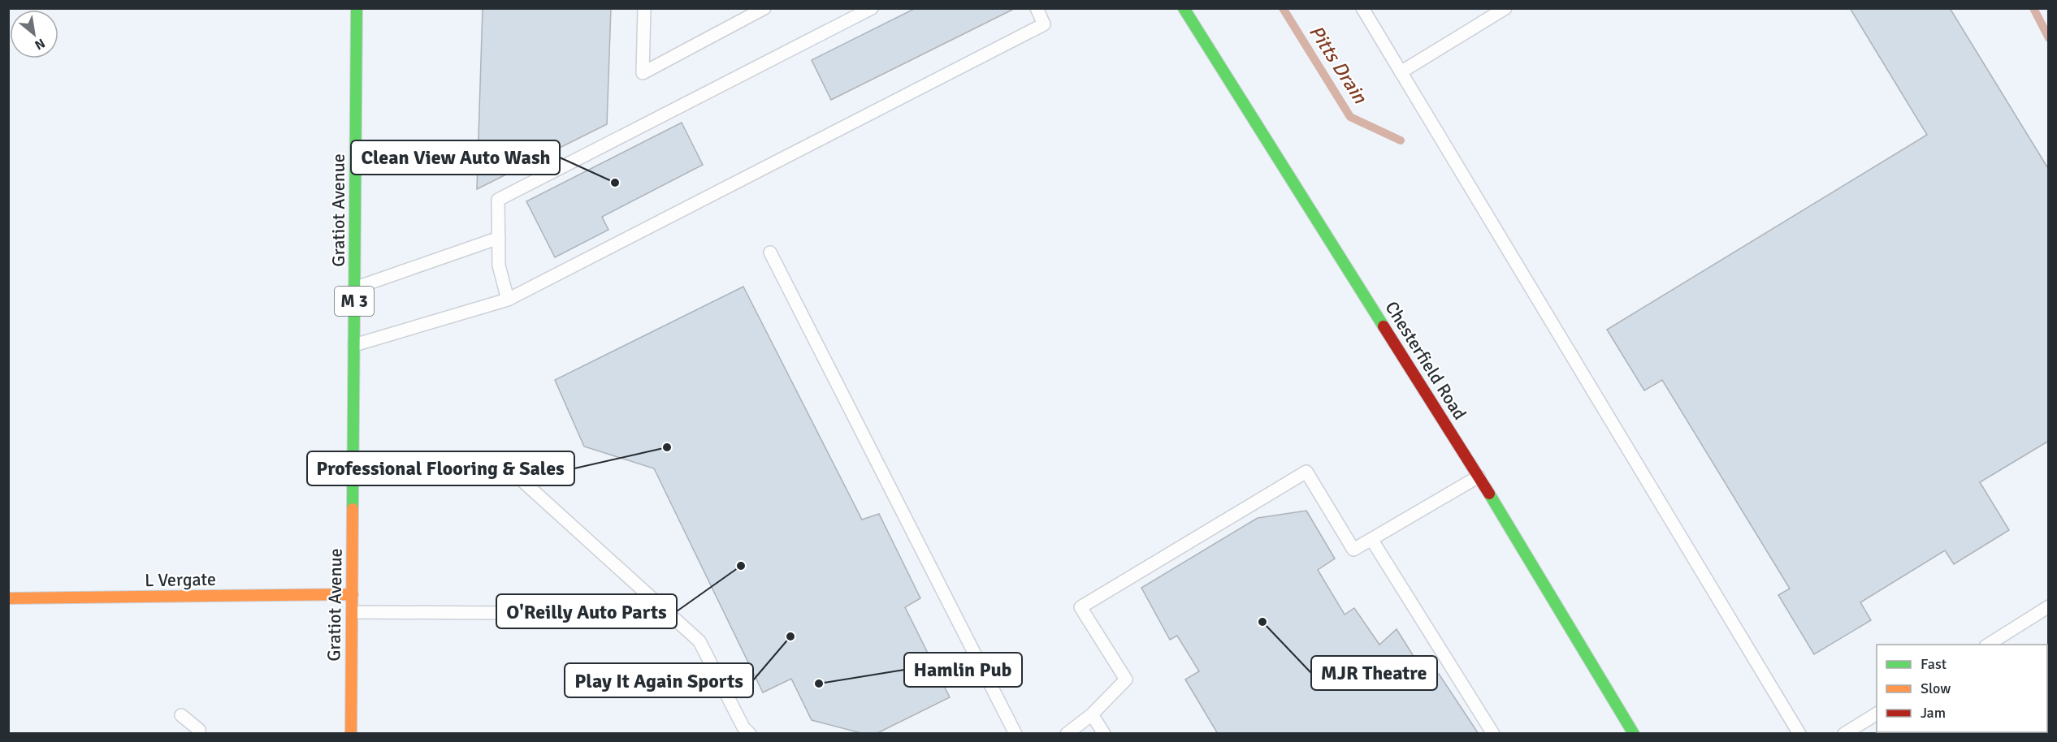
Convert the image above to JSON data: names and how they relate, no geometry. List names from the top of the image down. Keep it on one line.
{"streets":{"street":["Gratiot Avenue","M 3","Chesterfield Road","L Vergate"]},"crossings":[["Gratiot Avenue","L Vergate"]],"water":["Pitts Drain"],"places":["Clean View Auto Wash","Professional Flooring & Sales","O'Reilly Auto Parts","MJR Theatre","Play It Again Sports","Hamlin Pub"],"legend":["Fast","Slow","Jam"],"north":"bottom right"}
